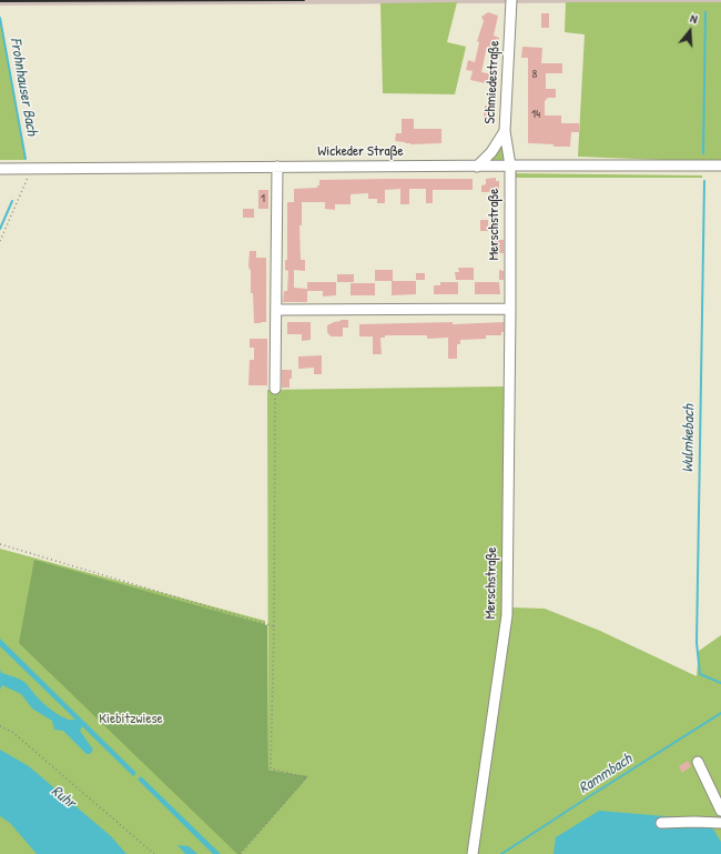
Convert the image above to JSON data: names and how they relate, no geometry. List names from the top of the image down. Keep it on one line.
{"streets":{"street":["Schmiedestraße","Wickeder Straße","Merschstraße"]},"crossings":[["Schmiedestraße","Wickeder Straße"],["Schmiedestraße","Merschstraße"],["Wickeder Straße","Merschstraße"]],"water":["Frohnhauser Bach","Wulmkebach","Rammbach","Ruhr"],"parks":["Kiebitzwiese"],"house_numbers":["8","14","1"],"north":"top"}
